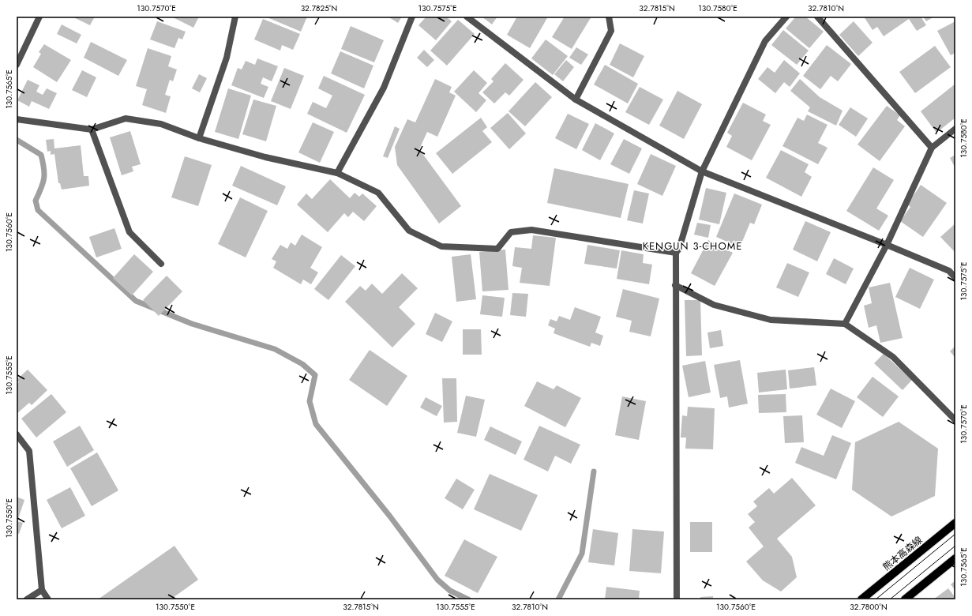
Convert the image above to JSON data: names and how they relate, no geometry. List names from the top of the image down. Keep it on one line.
{"streets":{"main road":["熊本高森線"]},"districts":["KENGUN 3-CHOME"],"coordinates":["130.7570°E","32.7825°N","130.7575°E","32.7815°N","130.7580°E","32.7810°N","130.7565°E","130.7560°E","130.7555°E","130.7550°E","32.7800°N"]}
